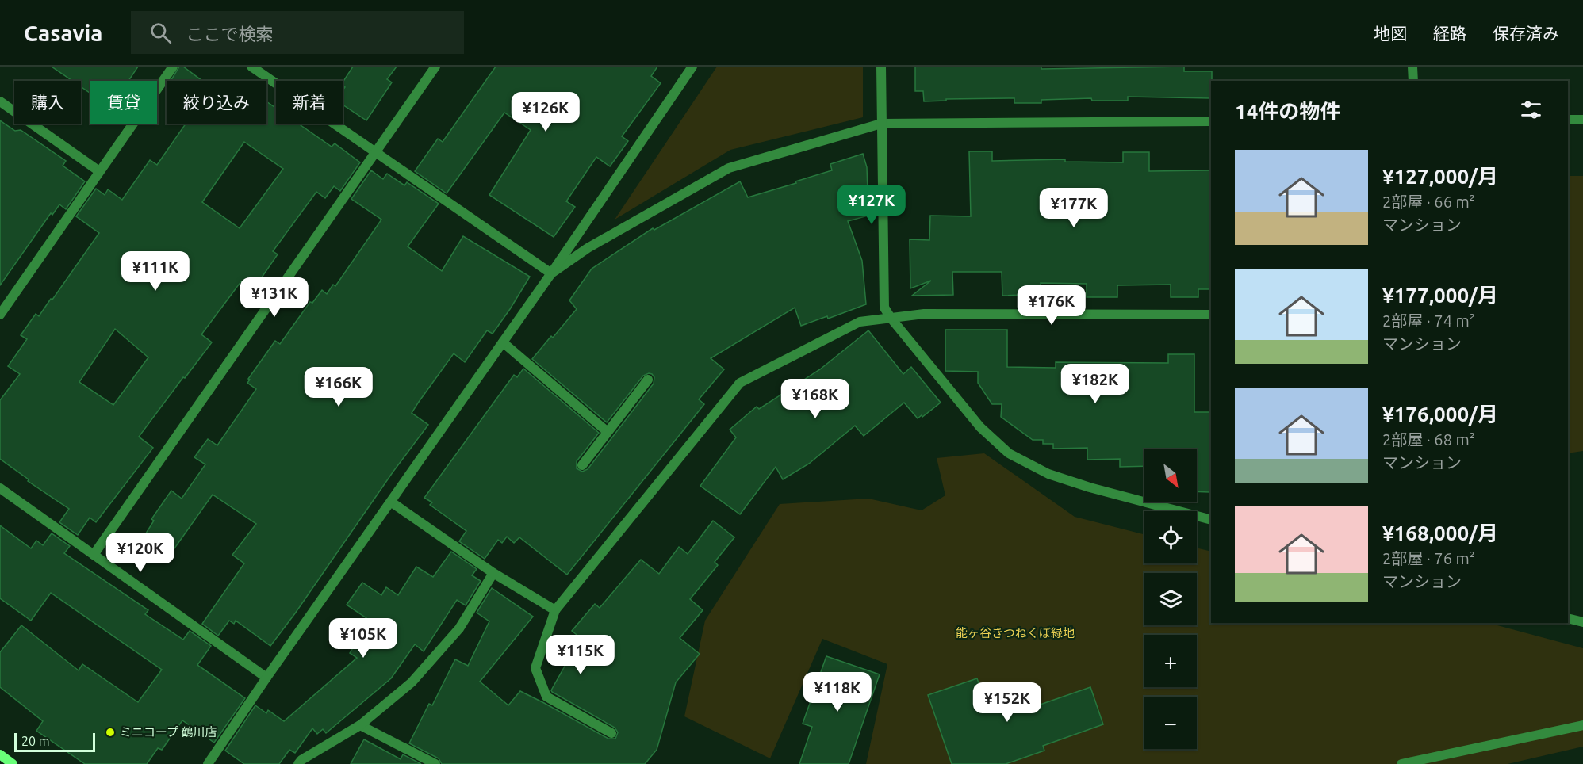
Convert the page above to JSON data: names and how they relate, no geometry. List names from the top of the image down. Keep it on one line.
{"parks":["能ヶ谷きつねくぼ緑地"],"places":["ミニコープ 鶴川店"],"scale_bar":"20 m","north":"bottom right","page":{"header":"Casavia","search":"ここで検索","nav":["地図","経路","保存済み"],"chip":["購入","賃貸","絞り込み","新着"],"heading":"14件の物件","price":["¥126K","¥127K","¥177K","¥111K","¥131K","¥176K","¥182K","¥166K","¥168K","¥120K","¥105K","¥115K","¥118K","¥152K"],"list":[{"name":"¥127,000/月","note":"2部屋 · 66 m² · マンション"},{"name":"¥177,000/月","note":"2部屋 · 74 m² · マンション"},{"name":"¥176,000/月","note":"2部屋 · 68 m² · マンション"},{"name":"¥168,000/月","note":"2部屋 · 76 m² · マンション"}],"map_buttons":["+","−"],"scale":"20 m"}}
